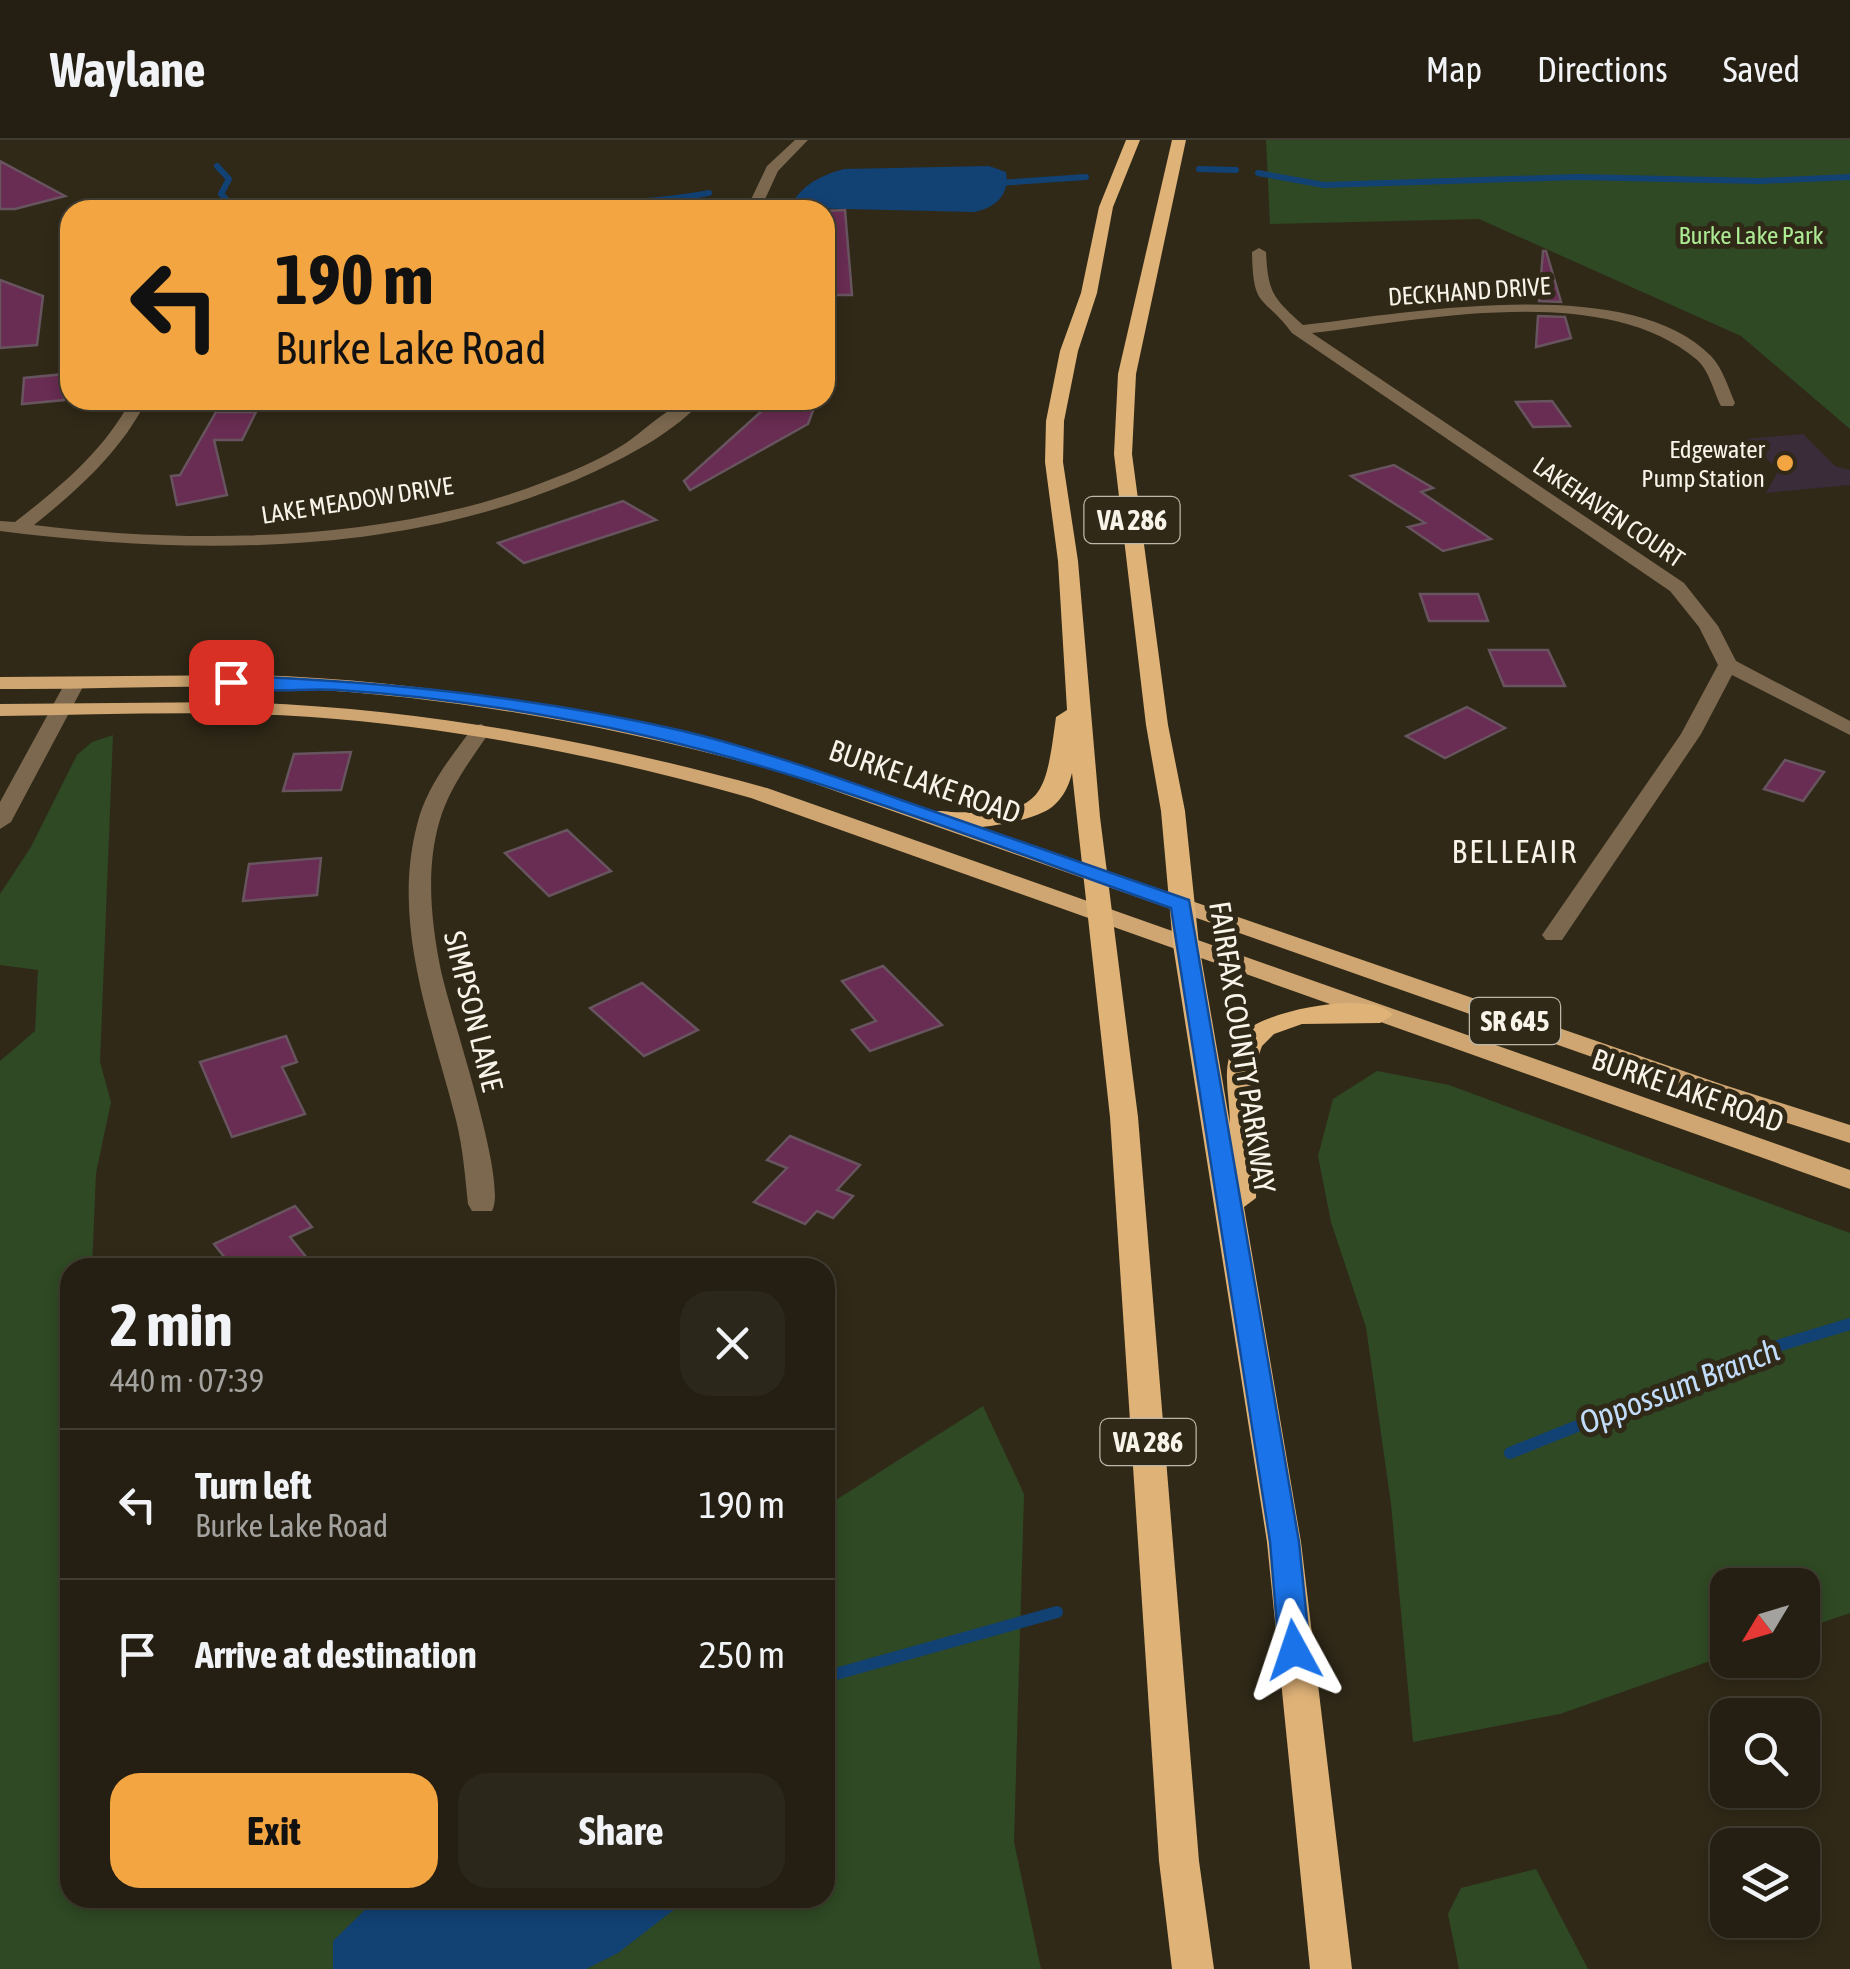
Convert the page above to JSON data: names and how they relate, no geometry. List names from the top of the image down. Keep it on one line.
{"streets":{"highway":["VA 286","FAIRFAX COUNTY PARKWAY"],"main road":["BURKE LAKE ROAD","SR 645"],"street":["DECKHAND DRIVE","LAKE MEADOW DRIVE","LAKEHAVEN COURT","SIMPSON LANE"]},"crossings":[["DECKHAND DRIVE","LAKEHAVEN COURT"],["VA 286","BURKE LAKE ROAD"],["BURKE LAKE ROAD","SIMPSON LANE"],["BURKE LAKE ROAD","FAIRFAX COUNTY PARKWAY"]],"districts":["BELLEAIR"],"water":["Oppossum Branch"],"parks":["Burke Lake Park"],"places":["Edgewater Pump Station"],"north":"bottom left","page":{"header":"Waylane","nav":["Map","Directions","Saved"],"turn":["190 m","Burke Lake Road"],"heading":["2 min","440 m · 07:39"],"list":[{"name":"Turn left","note":"Burke Lake Road","value":"190 m"},{"name":"Arrive at destination","value":"250 m"}],"buttons":["Exit","Share"]}}
